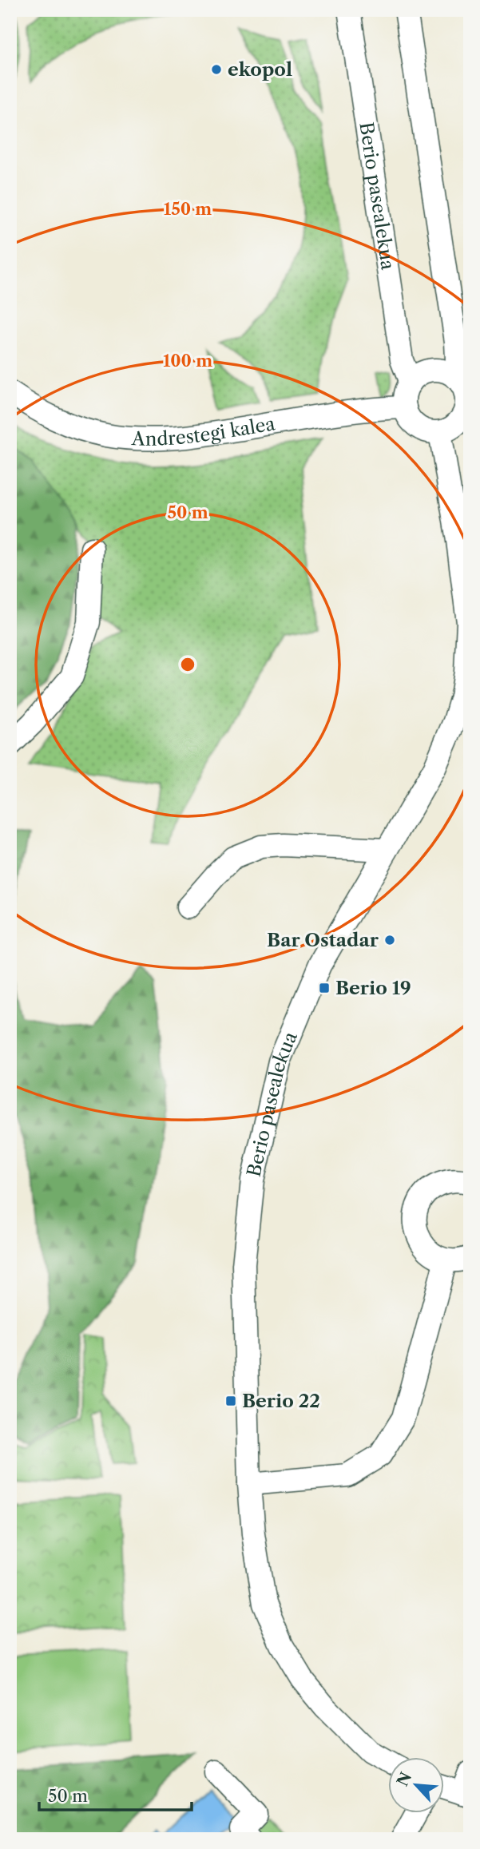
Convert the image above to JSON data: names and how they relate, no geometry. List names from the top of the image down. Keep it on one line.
{"streets":{"street":["Berio pasealekua","Andrestegi kalea"]},"crossings":[["Berio pasealekua","Andrestegi kalea"]],"places":{"other":["ekopol","Bar Ostadar"],"transit":["Berio 19","Berio 22"]},"scale_bar":"50 m","north":"top left","rings":["150 m","100 m","50 m"]}
